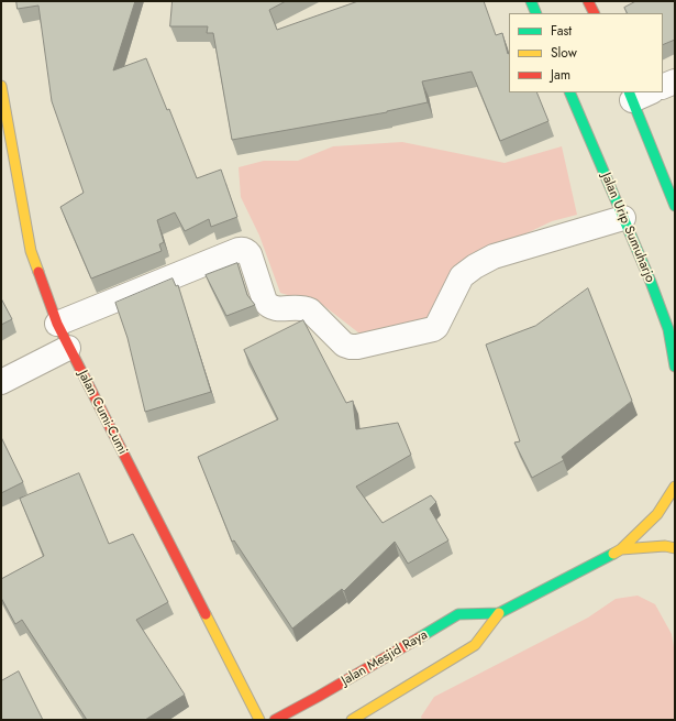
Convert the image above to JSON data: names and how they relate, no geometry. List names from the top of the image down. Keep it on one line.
{"streets":{"main road":["Jalan Urip Sumuharjo","Jalan Cumi-Cumi","Jalan Mesjid Raya"]},"legend":["Fast","Slow","Jam"]}
